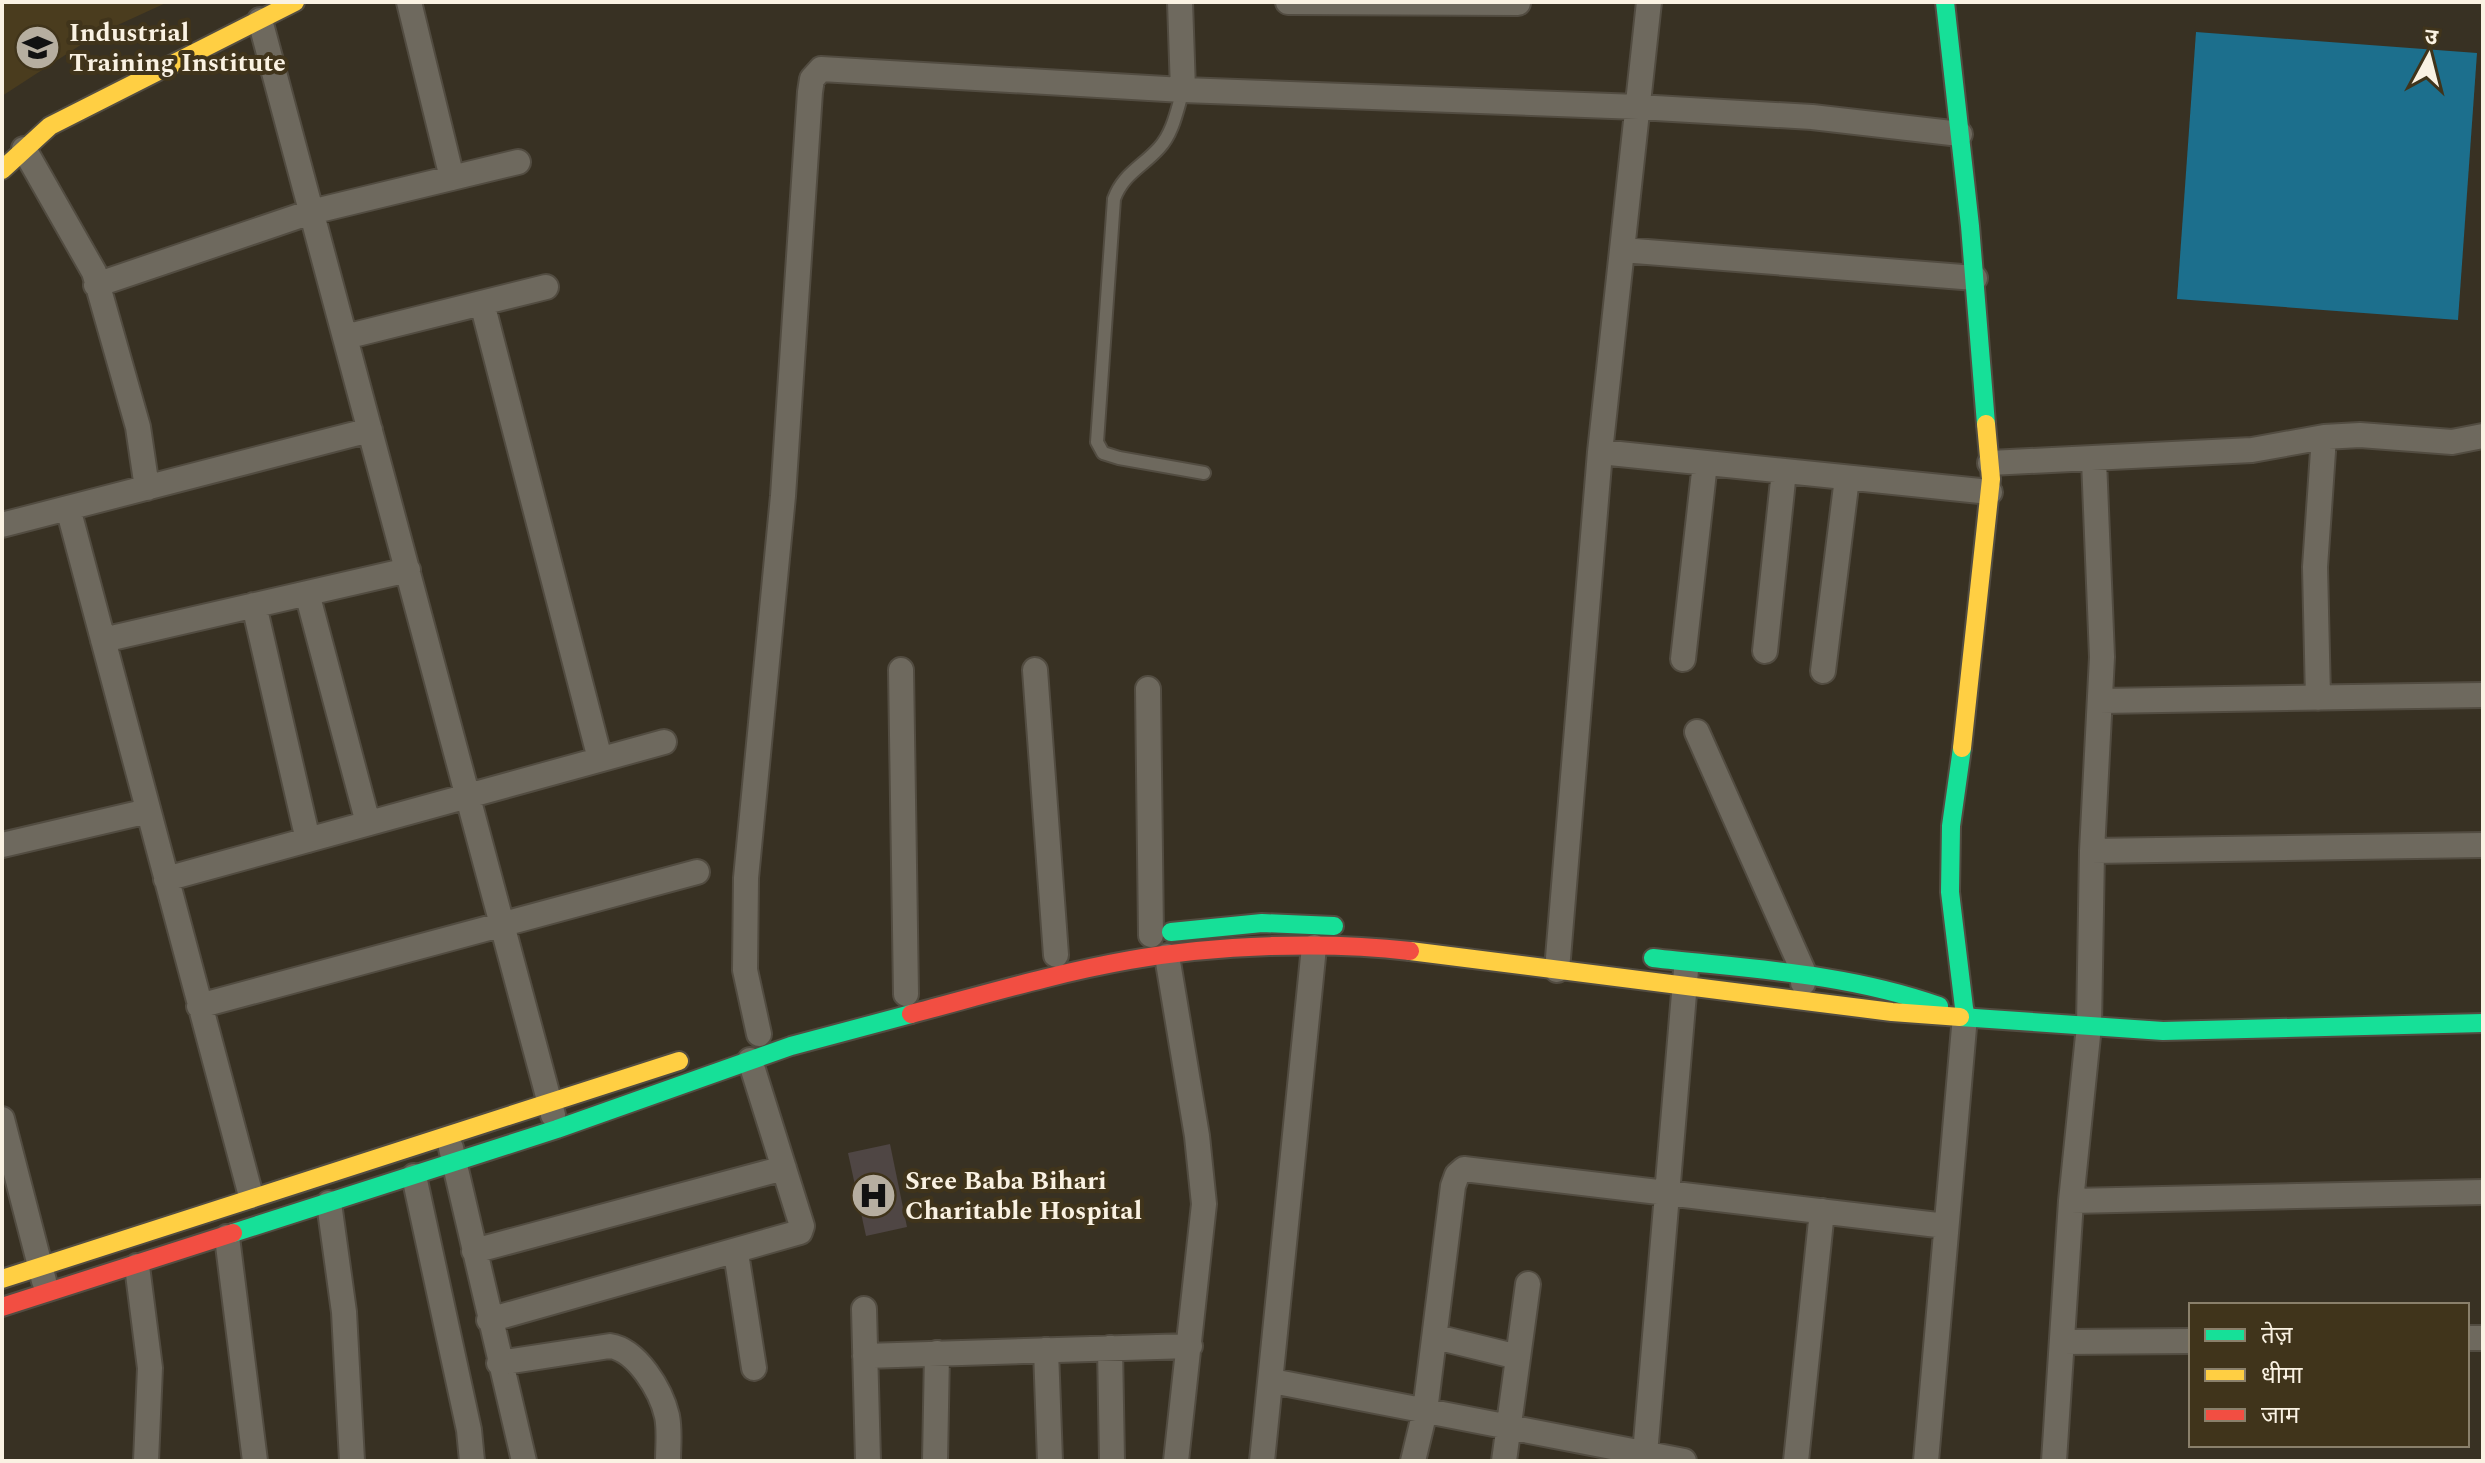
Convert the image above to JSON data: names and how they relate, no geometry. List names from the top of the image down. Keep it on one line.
{"places":{"school or university":["Industrial Training Institute"],"hospital":["Sree Baba Bihari Charitable Hospital"]},"legend":["तेज़","धीमा","जाम"],"north":"top"}
